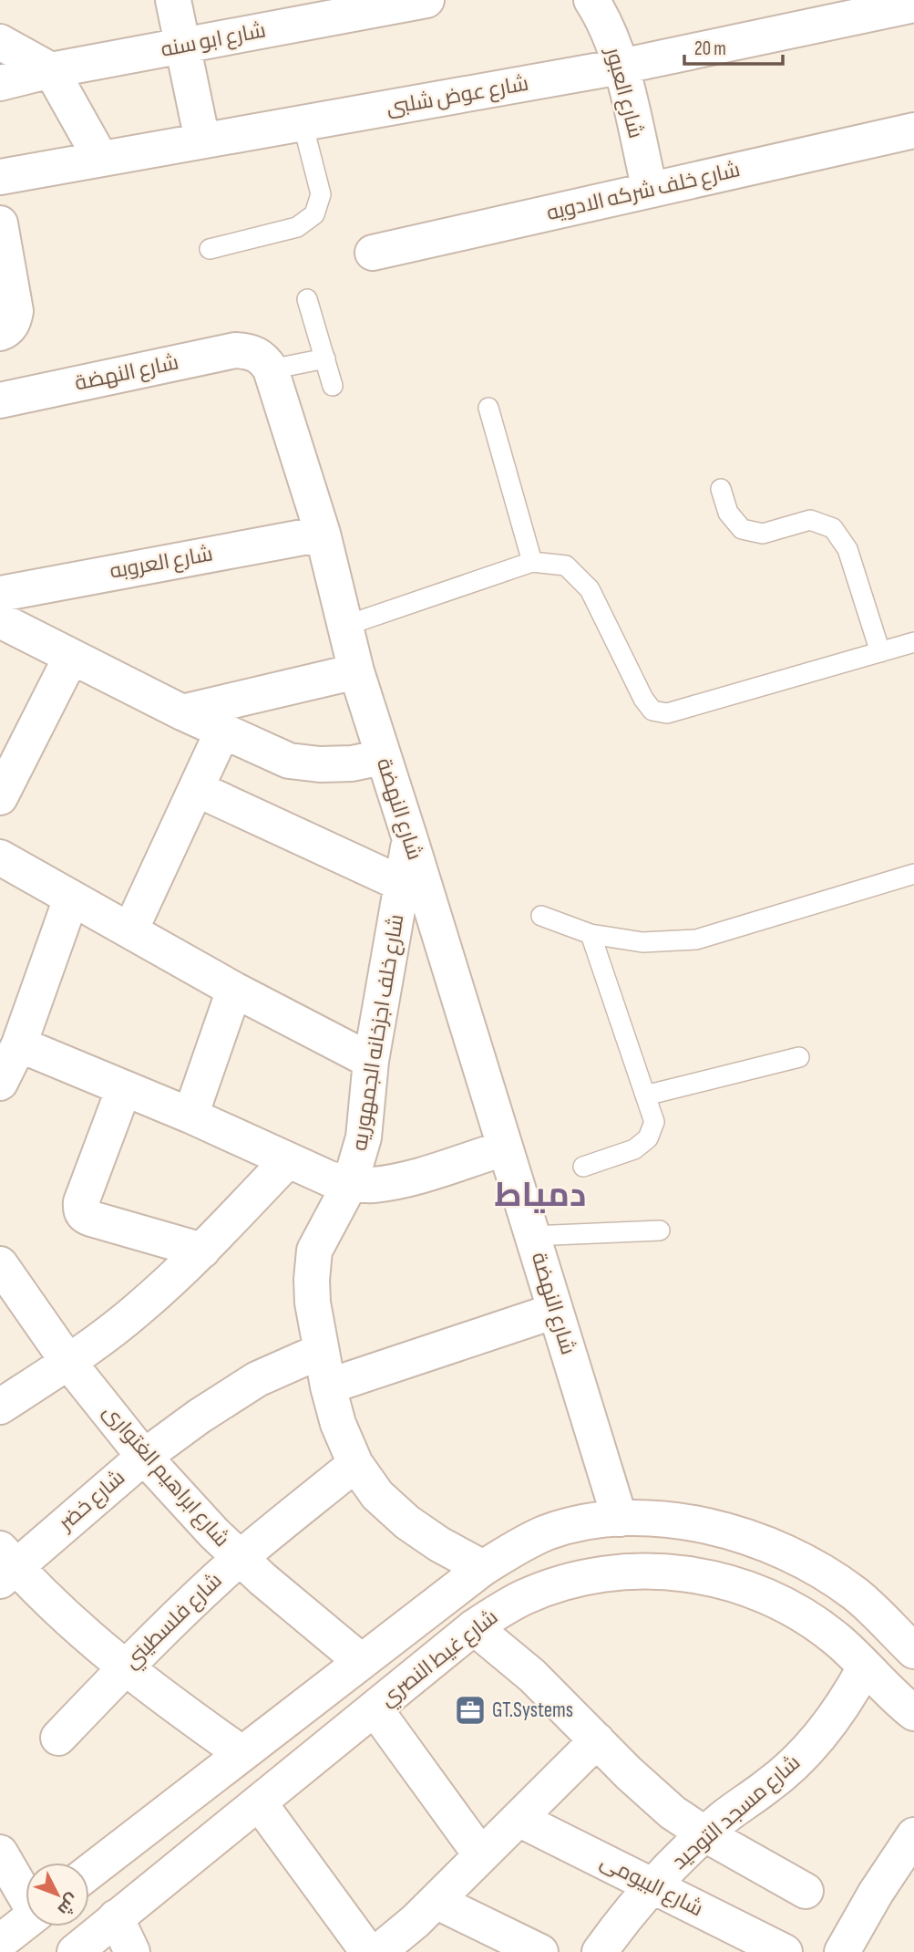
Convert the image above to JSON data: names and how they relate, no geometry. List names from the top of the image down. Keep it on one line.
{"streets":{"street":["شارع ابو سنه","شارع العبور","شارع عوض شلبى","شارع خلف شركه الادويه","شارع النهضة","شارع العروبه","شارع خلف اجزخانه الجمهوريه","شارع ابراهيم الغتوارى","شارع خضر","شارع فلسطيني","شارع غيط النصري","شارع مسجد التوحيد","شارع البيومى"]},"crossings":[["شارع العبور","شارع عوض شلبى"],["شارع العبور","شارع خلف شركه الادويه"],["شارع النهضة","شارع العروبه"],["شارع النهضة","شارع خلف اجزخانه الجمهوريه"],["شارع خلف اجزخانه الجمهوريه","شارع خضر"],["شارع خلف اجزخانه الجمهوريه","شارع فلسطيني"],["شارع ابراهيم الغتوارى","شارع خضر"],["شارع ابراهيم الغتوارى","شارع فلسطيني"],["شارع غيط النصري","شارع مسجد التوحيد"],["شارع مسجد التوحيد","شارع البيومى"]],"districts":["دمياط"],"places":{"office":["GT.Systems"]},"scale_bar":"20 m","north":"bottom right"}
